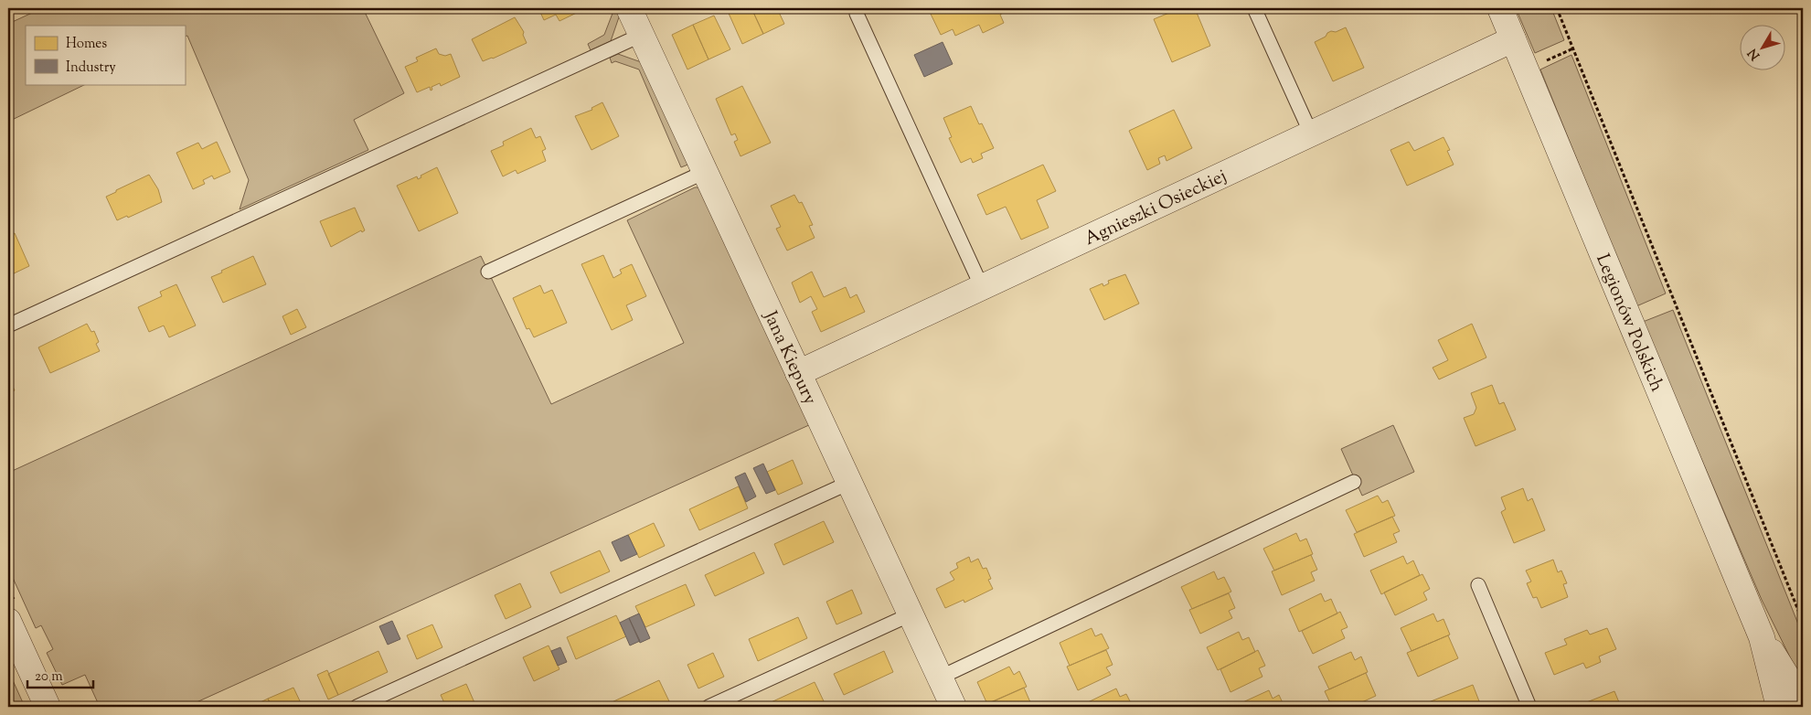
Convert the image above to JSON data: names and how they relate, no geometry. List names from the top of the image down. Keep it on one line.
{"streets":{"street":["Agnieszki Osieckiej","Legionów Polskich","Jana Kiepury"]},"crossings":[["Agnieszki Osieckiej","Legionów Polskich"],["Agnieszki Osieckiej","Jana Kiepury"]],"legend":["Homes","Industry"],"scale_bar":"20 m","north":"bottom left"}
